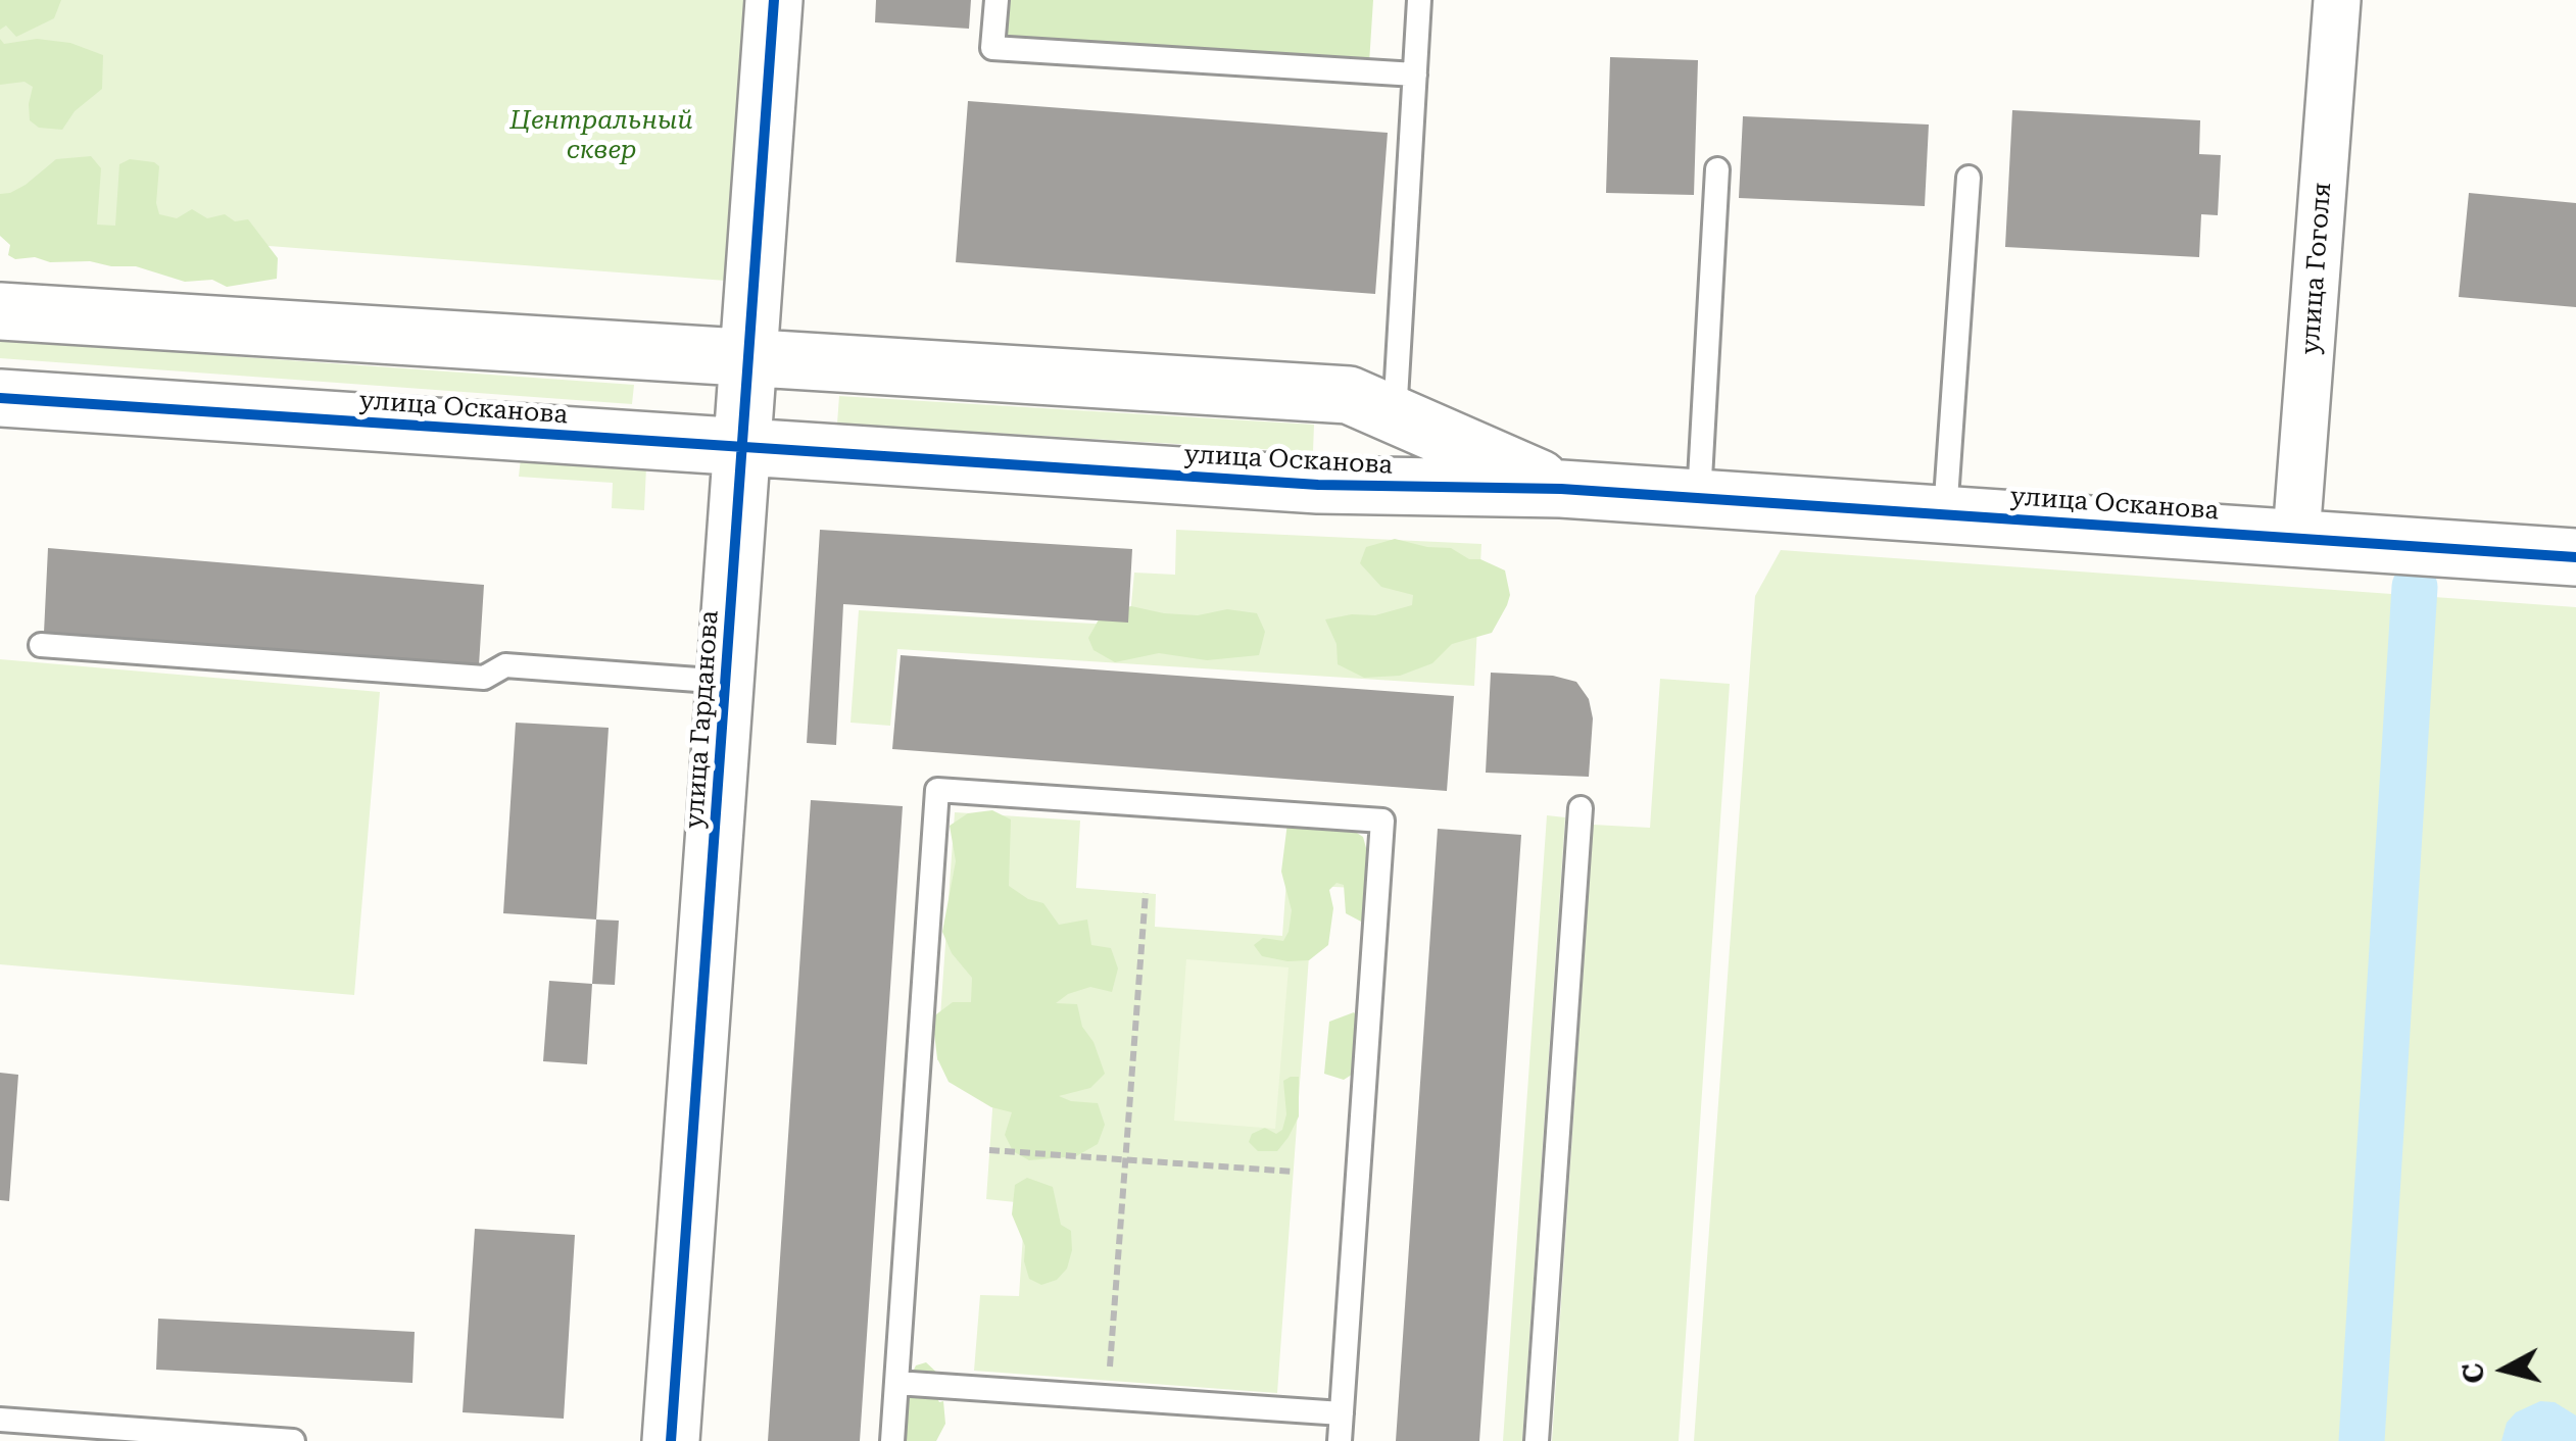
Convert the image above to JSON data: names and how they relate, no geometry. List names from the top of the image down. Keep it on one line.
{"streets":{"street":["улица Гоголя","улица Осканова","улица Гарданова"]},"crossings":[["улица Гоголя","улица Осканова"],["улица Осканова","улица Гарданова"]],"parks":["Центральный сквер"],"north":"left"}
